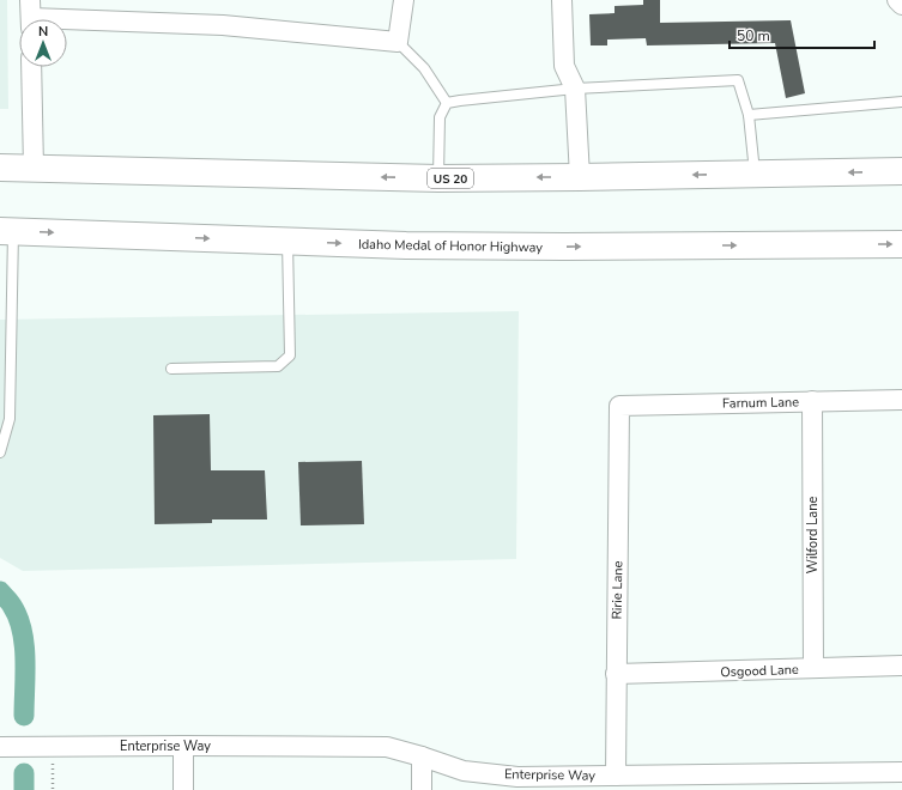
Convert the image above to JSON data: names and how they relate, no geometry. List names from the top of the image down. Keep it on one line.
{"streets":{"main road":["US 20","Idaho Medal of Honor Highway"],"street":["Farnum Lane","Wilford Lane","Ririe Lane","Osgood Lane","Enterprise Way"]},"crossings":[["Farnum Lane","Wilford Lane"],["Farnum Lane","Ririe Lane"],["Wilford Lane","Osgood Lane"],["Ririe Lane","Osgood Lane"],["Ririe Lane","Enterprise Way"]],"scale_bar":"50 m","north":"top"}
